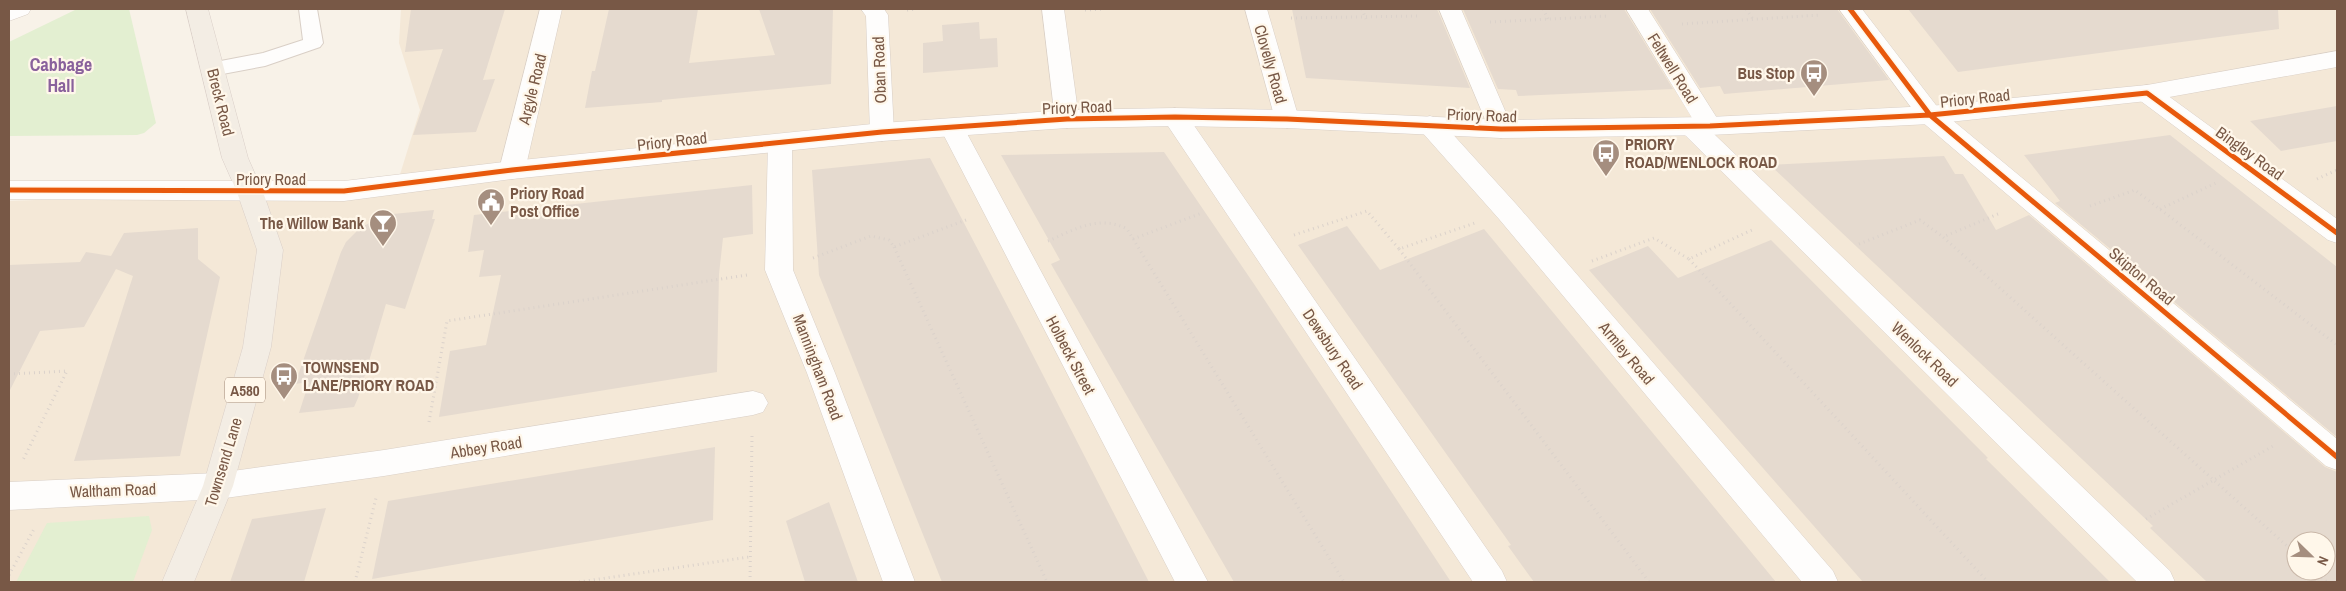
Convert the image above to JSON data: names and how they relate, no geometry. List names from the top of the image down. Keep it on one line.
{"streets":{"main road":["Breck Road","A580","Townsend Lane"],"street":["Clovelly Road","Feltwell Road","Oban Road","Argyle Road","Priory Road","Bingley Road","Skipton Road","Dewsbury Road","Armley Road","Wenlock Road","Holbeck Street","Manningham Road","Abbey Road","Waltham Road"]},"crossings":[["Clovelly Road","Priory Road"],["Feltwell Road","Priory Road"],["Feltwell Road","Wenlock Road"],["Oban Road","Priory Road"],["Argyle Road","Priory Road"],["Priory Road","Breck Road"],["Priory Road","Bingley Road"],["Priory Road","Skipton Road"],["Priory Road","Dewsbury Road"],["Priory Road","Armley Road"],["Priory Road","Wenlock Road"],["Priory Road","Holbeck Street"],["Priory Road","Manningham Road"],["Priory Road","Townsend Lane"],["Breck Road","Townsend Lane"],["Abbey Road","Townsend Lane"],["Abbey Road","Waltham Road"],["Townsend Lane","Waltham Road"]],"districts":["Cabbage Hall"],"places":{"bus stop":["Bus Stop","PRIORY ROAD/WENLOCK ROAD","TOWNSEND LANE/PRIORY ROAD"],"public building":["Priory Road Post Office"],"bar":["The Willow Bank"]},"north":"bottom right"}
